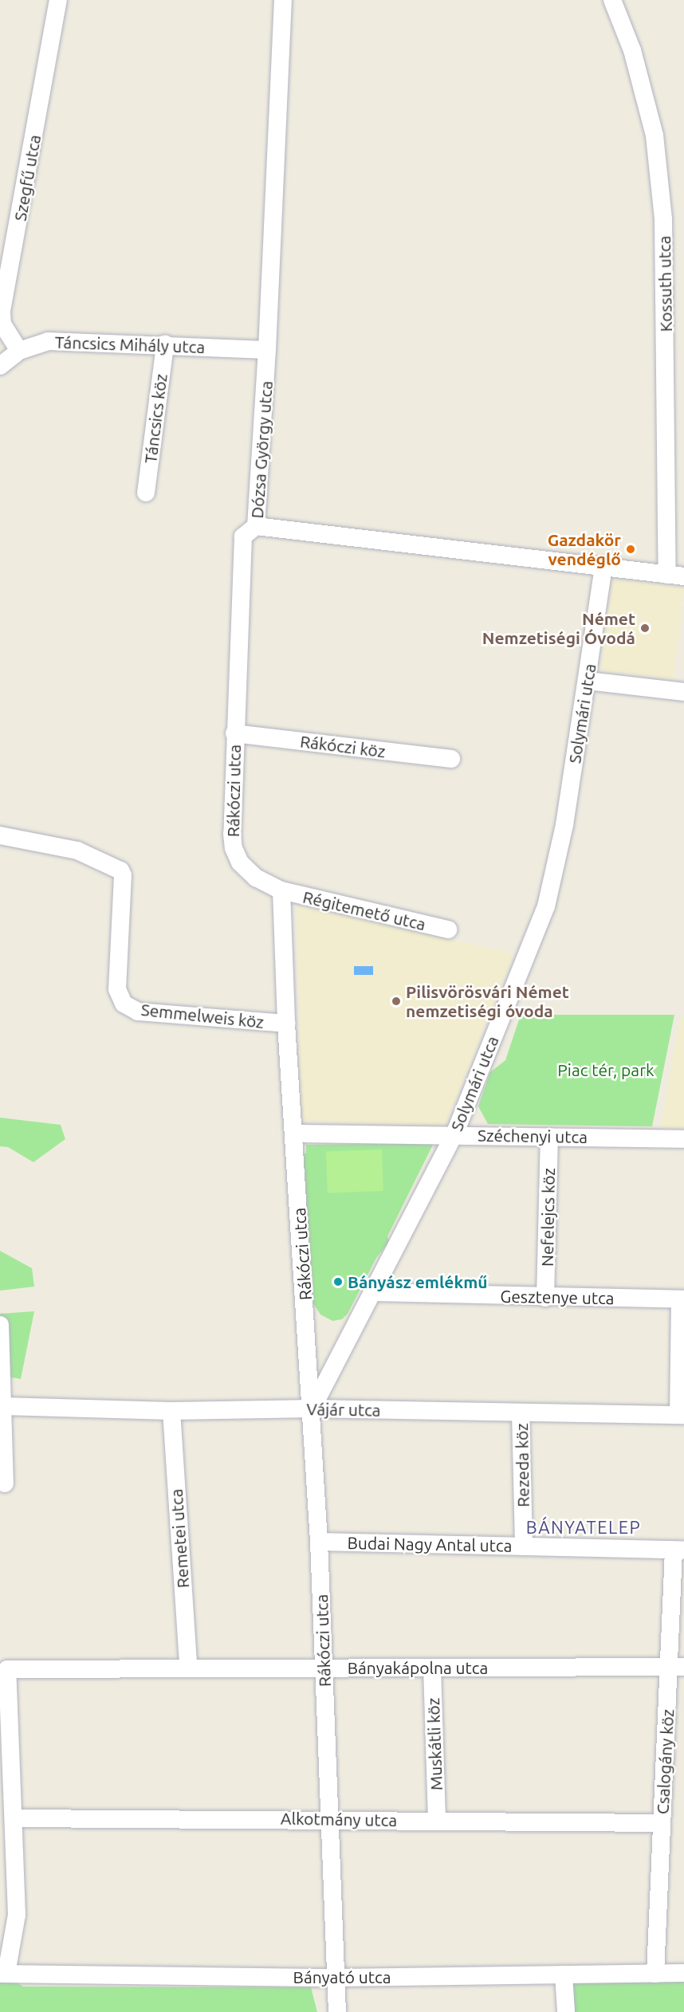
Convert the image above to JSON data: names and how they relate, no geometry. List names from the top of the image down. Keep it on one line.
{"streets":{"street":["Szegfű utca","Kossuth utca","Táncsics Mihály utca","Táncsics köz","Dózsa György utca","Solymári utca","Rákóczi köz","Rákóczi utca","Régitemető utca","Semmelweis köz","Széchenyi utca","Nefelejcs köz","Gesztenye utca","Vájár utca","Rezeda köz","Remetei utca","Budai Nagy Antal utca","Bányakápolna utca","Muskátli köz","Csalogány köz","Alkotmány utca","Bányató utca"]},"crossings":[["Szegfű utca","Táncsics Mihály utca"],["Kossuth utca","Dózsa György utca"],["Táncsics Mihály utca","Táncsics köz"],["Táncsics Mihály utca","Dózsa György utca"],["Dózsa György utca","Solymári utca"],["Dózsa György utca","Rákóczi utca"],["Solymári utca","Rákóczi utca"],["Solymári utca","Széchenyi utca"],["Solymári utca","Gesztenye utca"],["Solymári utca","Vájár utca"],["Rákóczi köz","Rákóczi utca"],["Rákóczi utca","Régitemető utca"],["Rákóczi utca","Semmelweis köz"],["Rákóczi utca","Széchenyi utca"],["Rákóczi utca","Vájár utca"],["Rákóczi utca","Budai Nagy Antal utca"],["Rákóczi utca","Bányakápolna utca"],["Rákóczi utca","Alkotmány utca"],["Rákóczi utca","Bányató utca"],["Széchenyi utca","Nefelejcs köz"],["Nefelejcs köz","Gesztenye utca"],["Vájár utca","Rezeda köz"],["Vájár utca","Remetei utca"],["Rezeda köz","Budai Nagy Antal utca"],["Remetei utca","Bányakápolna utca"],["Budai Nagy Antal utca","Csalogány köz"],["Bányakápolna utca","Muskátli köz"],["Bányakápolna utca","Csalogány köz"],["Bányakápolna utca","Alkotmány utca"],["Muskátli köz","Alkotmány utca"],["Csalogány köz","Alkotmány utca"],["Csalogány köz","Bányató utca"]],"districts":["BÁNYATELEP"],"parks":["Piac tér, park"],"places":["Gazdakör vendéglő","Német Nemzetiségi Óvodá","Pilisvörösvári Német nemzetiségi óvoda","Bányász emlékmű"]}
